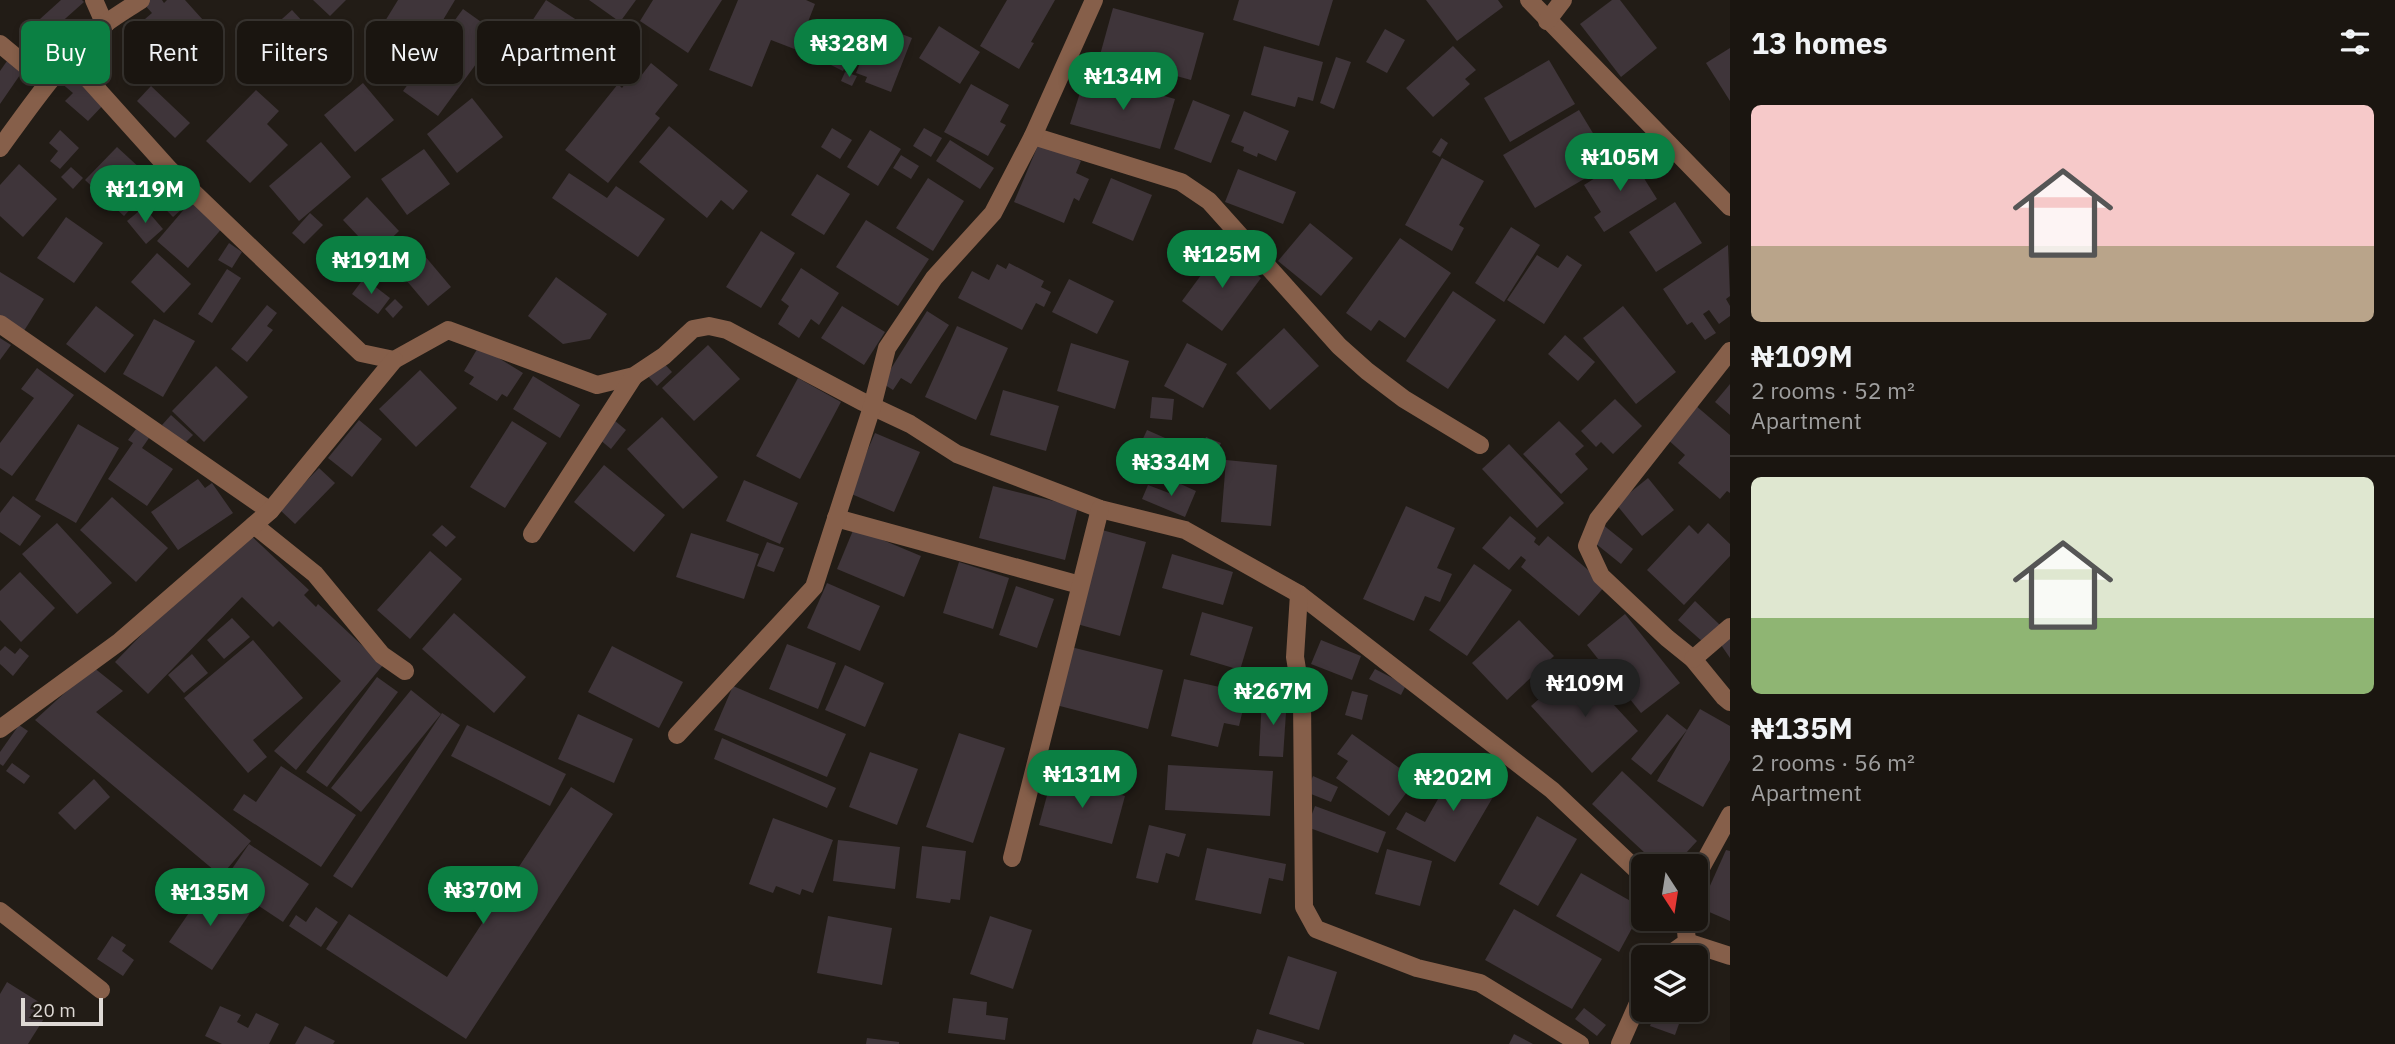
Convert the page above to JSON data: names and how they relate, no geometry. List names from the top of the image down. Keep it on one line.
{"scale_bar":"20 m","north":"bottom","page":{"heading":"13 homes","price":["₦328M","₦134M","₦105M","₦119M","₦125M","₦191M","₦334M","₦109M","₦267M","₦131M","₦202M","₦370M","₦135M"],"chip":["Buy","Rent","Filters","New","Apartment"],"list":[{"name":"₦109M","note":"2 rooms · 52 m² · Apartment"},{"name":"₦135M","note":"2 rooms · 56 m² · Apartment"}],"scale":"20 m"}}
